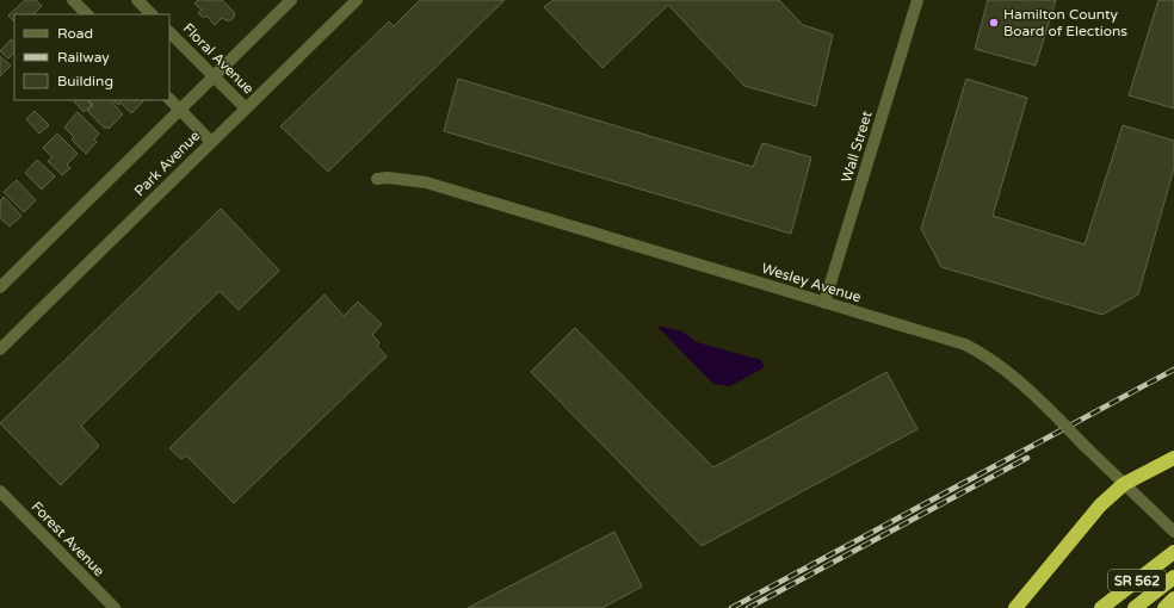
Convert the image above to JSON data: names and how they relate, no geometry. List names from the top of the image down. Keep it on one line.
{"streets":{"highway":["SR 562"],"street":["Floral Avenue","Wall Street","Park Avenue","Wesley Avenue","Forest Avenue"]},"crossings":[["Floral Avenue","Park Avenue"],["Wall Street","Wesley Avenue"]],"places":["Hamilton County Board of Elections"],"legend":["Road","Railway","Building"]}
